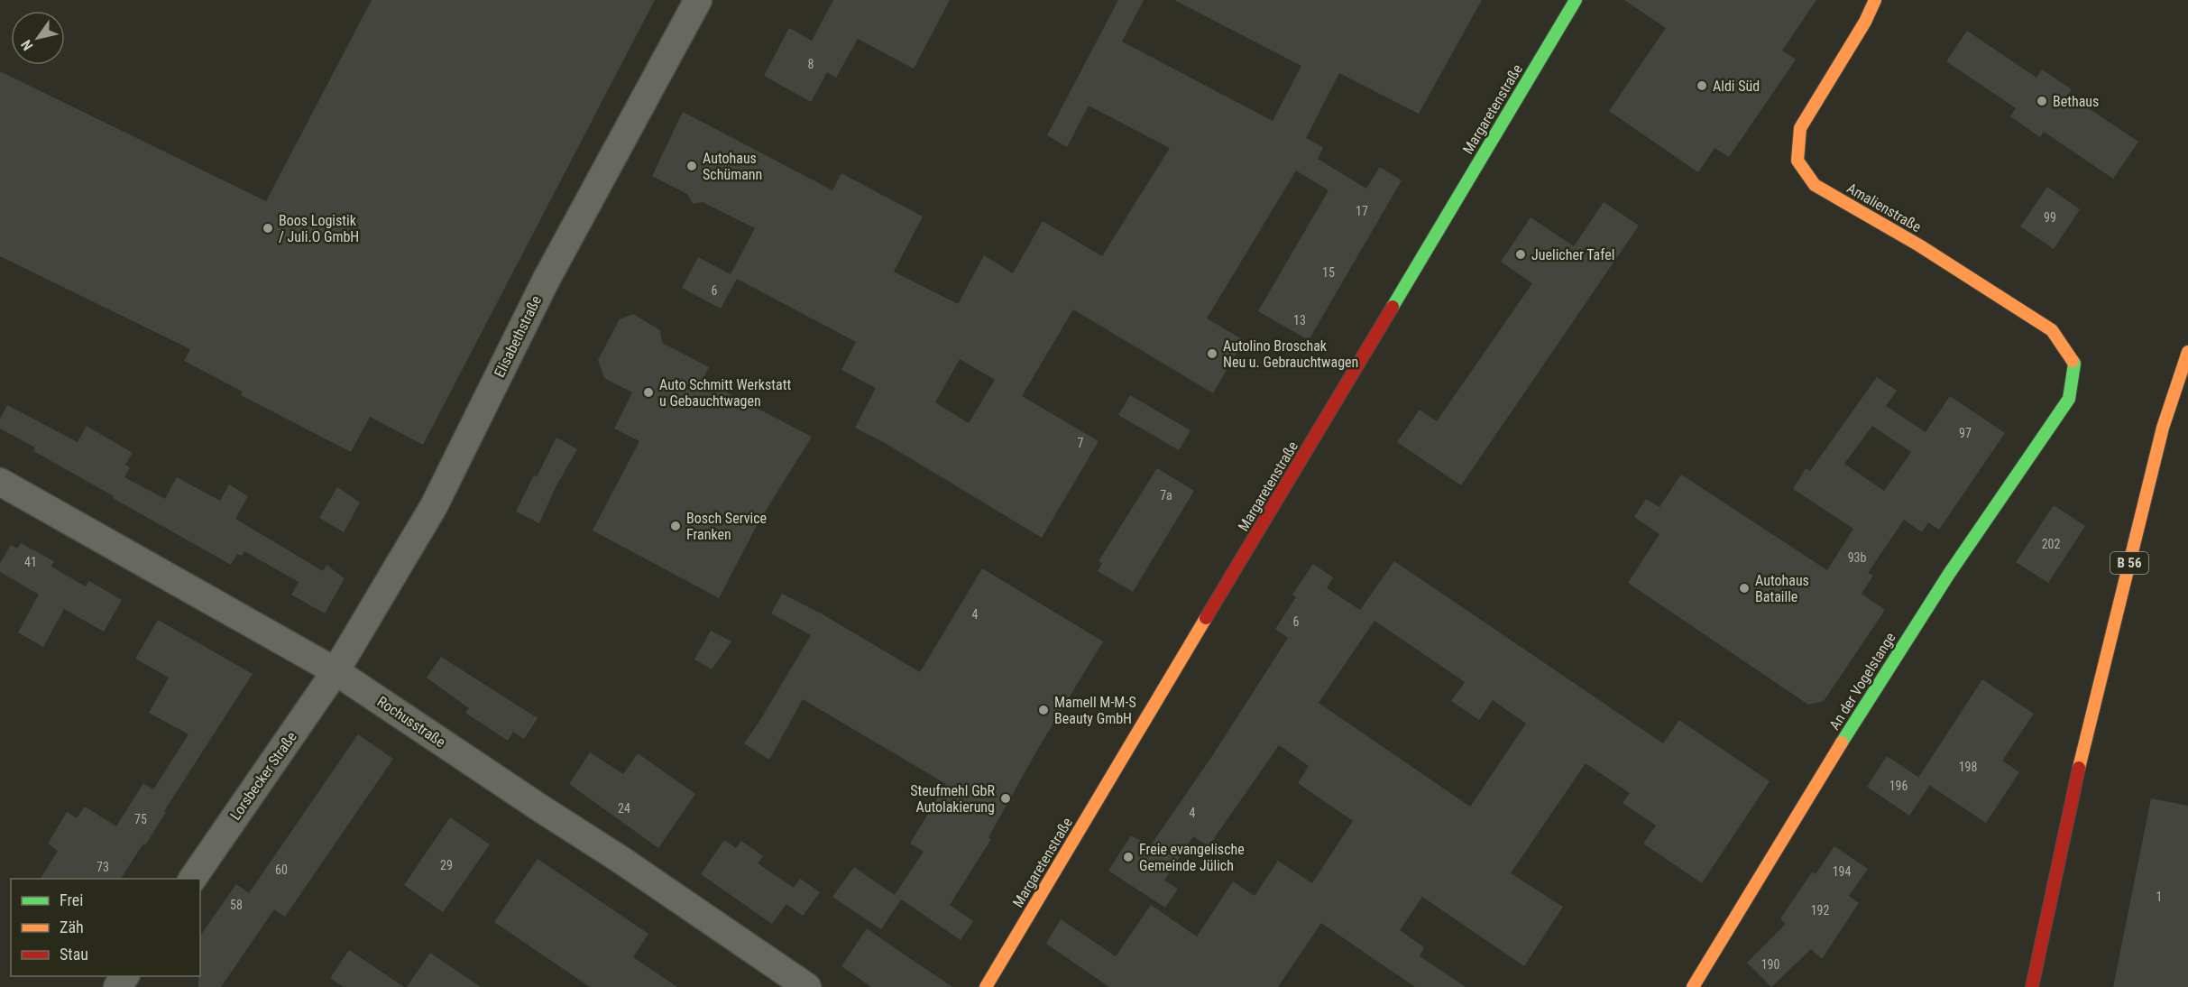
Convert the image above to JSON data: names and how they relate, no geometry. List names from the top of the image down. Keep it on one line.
{"streets":{"street":["Margaretenstraße","Amalienstraße","Elisabethstraße","B 56","An der Vogelstange","Rochusstraße","Lorsbecker Straße"]},"crossings":[["Amalienstraße","An der Vogelstange"],["Elisabethstraße","Rochusstraße"],["Elisabethstraße","Lorsbecker Straße"],["Rochusstraße","Lorsbecker Straße"]],"places":["Aldi Süd","Bethaus","Autohaus Schümann","Boos Logistik / Juli.O GmbH","Juelicher Tafel","Autolino Broschak Neu u. Gebrauchtwagen","Auto Schmitt Werkstatt u Gebauchtwagen","Bosch Service Franken","Autohaus Bataille","Mamell M-M-S Beauty GmbH","Steufmehl GbR Autolakierung","Freie evangelische Gemeinde Jülich"],"house_numbers":["8","17","99","15","6","13","97","7","7a","202","93b","41","4","6","198","196","24","4","75","29","73","60","194","1","58","192","190"],"legend":["Frei","Zäh","Stau"],"north":"bottom left"}
